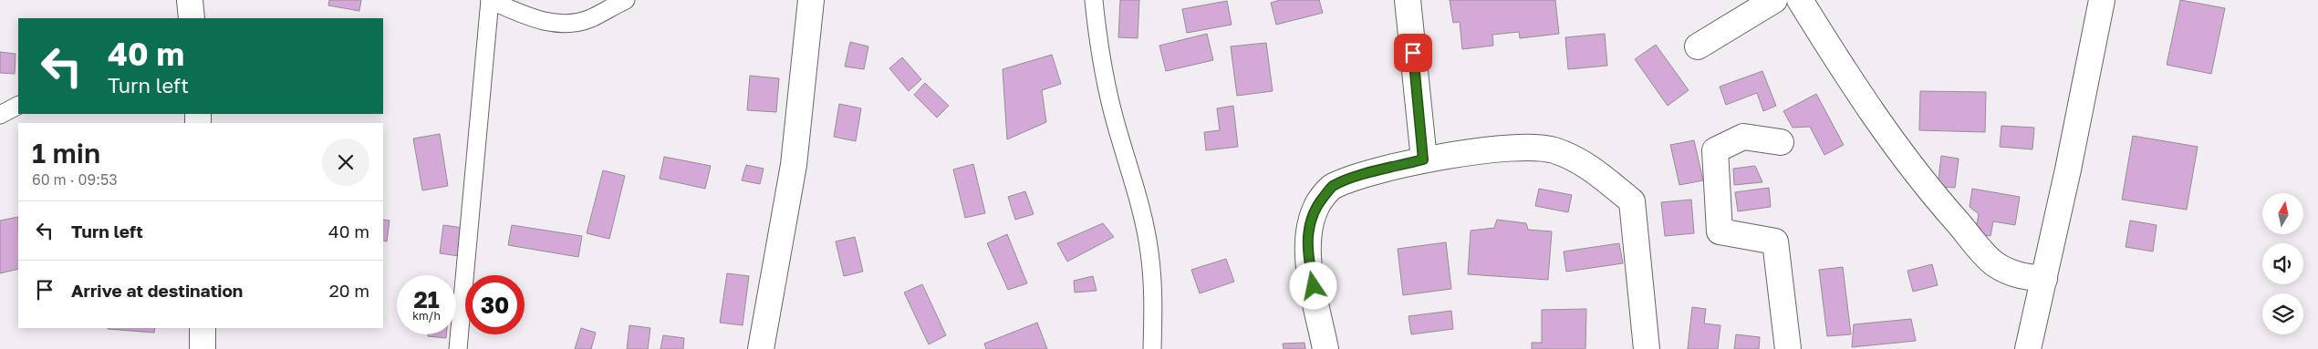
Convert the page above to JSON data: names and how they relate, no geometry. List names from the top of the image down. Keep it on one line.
{"north":"top","page":{"turn":["40 m","Turn left"],"heading":["1 min","60 m · 09:53"],"list":[{"name":"Turn left","value":"40 m"},{"name":"Arrive at destination","value":"20 m"}],"speed":"21 km/h","limit":"30"}}
